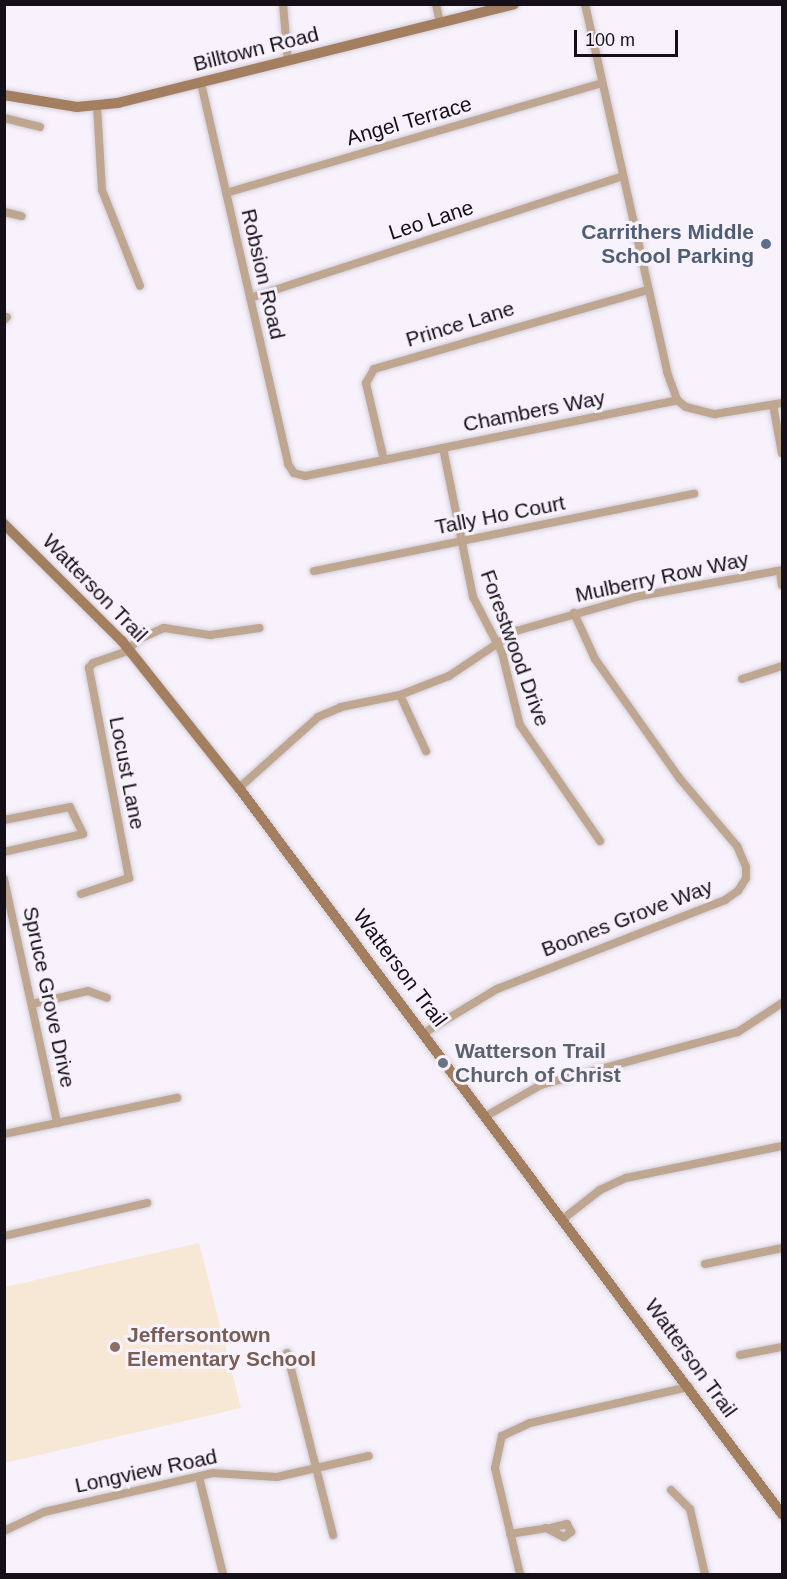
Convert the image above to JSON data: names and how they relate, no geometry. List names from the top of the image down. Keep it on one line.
{"streets":{"main road":["Billtown Road","Watterson Trail"],"street":["Angel Terrace","Leo Lane","Robsion Road","Prince Lane","Chambers Way","Tally Ho Court","Mulberry Row Way","Forestwood Drive","Locust Lane","Boones Grove Way","Spruce Grove Drive","Longview Road"]},"crossings":[["Billtown Road","Robsion Road"],["Angel Terrace","Robsion Road"],["Leo Lane","Robsion Road"],["Robsion Road","Chambers Way"],["Prince Lane","Chambers Way"],["Chambers Way","Forestwood Drive"],["Tally Ho Court","Forestwood Drive"],["Mulberry Row Way","Watterson Trail"],["Mulberry Row Way","Forestwood Drive"],["Mulberry Row Way","Boones Grove Way"],["Watterson Trail","Locust Lane"],["Watterson Trail","Boones Grove Way"]],"places":["Carrithers Middle School Parking","Watterson Trail Church of Christ","Jeffersontown Elementary School"],"scale_bar":"100 m"}
